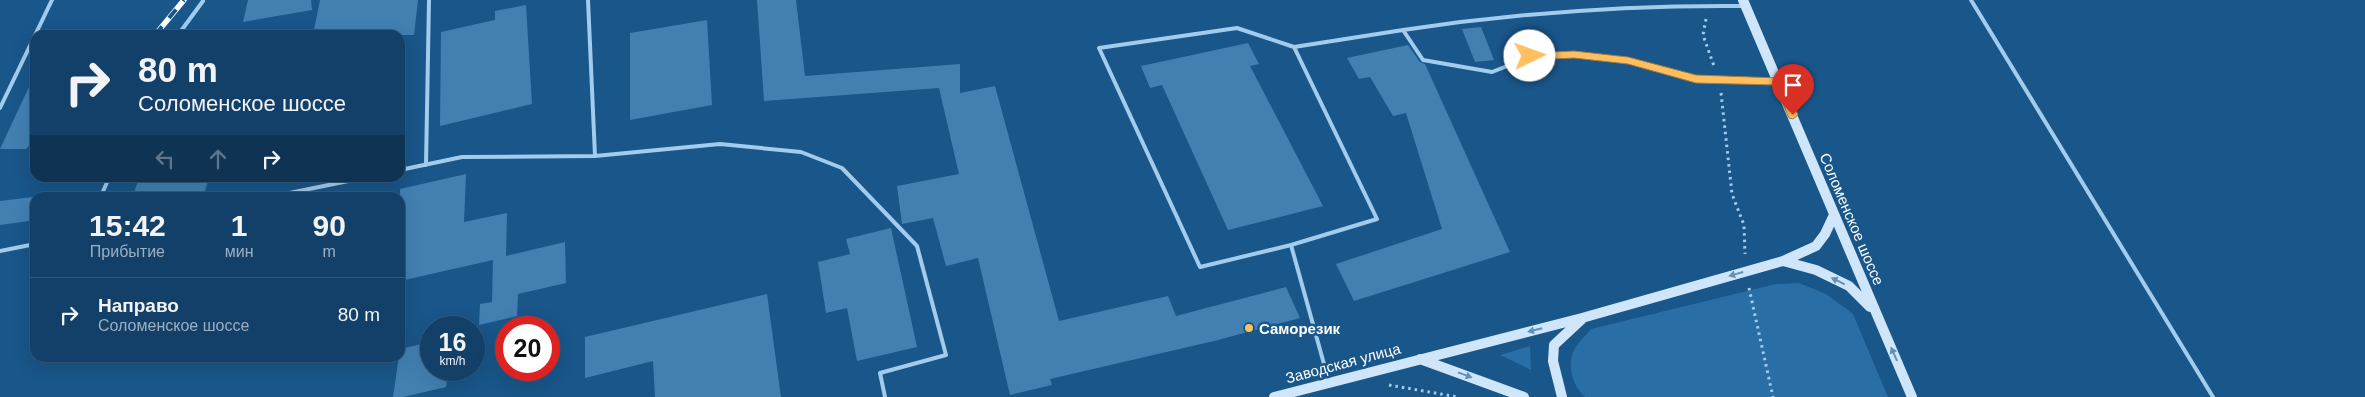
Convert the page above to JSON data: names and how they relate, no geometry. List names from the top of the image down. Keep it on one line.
{"streets":{"main road":["Соломенское шоссе","Заводская улица"]},"crossings":[["Соломенское шоссе","Заводская улица"]],"one_way":["Заводская улица"],"places":["Саморезик"],"page":{"turn":["80 m","Соломенское шоссе"],"eta":["15:42","Прибытие","1","мин","90","m"],"list":[{"name":"Направо","note":"Соломенское шоссе","value":"80 m"}],"speed":"16 km/h","limit":"20"}}
